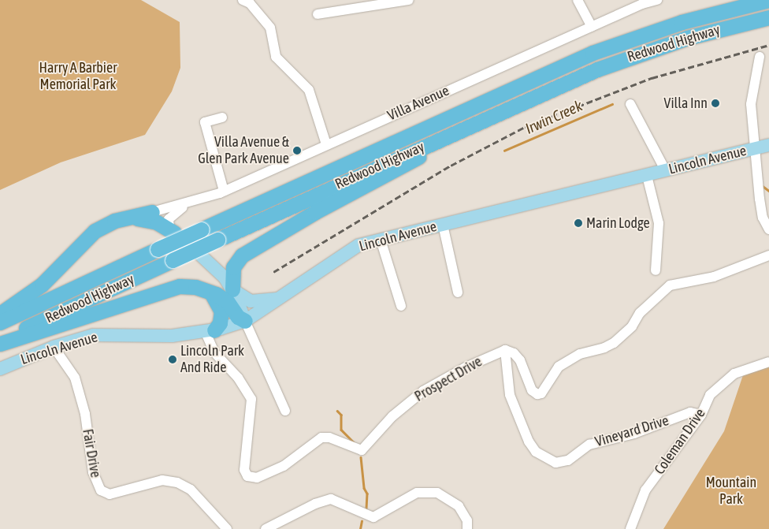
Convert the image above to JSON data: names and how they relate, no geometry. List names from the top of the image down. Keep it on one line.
{"streets":{"highway":["Redwood Highway"],"main road":["Lincoln Avenue"],"street":["Villa Avenue","Prospect Drive","Vineyard Drive","Coleman Drive","Fair Drive"]},"crossings":[["Lincoln Avenue","Prospect Drive"],["Lincoln Avenue","Fair Drive"],["Prospect Drive","Vineyard Drive"],["Vineyard Drive","Coleman Drive"]],"water":["Irwin Creek"],"parks":["Harry A Barbier Memorial Park","Mountain Park"],"places":["Villa Inn","Villa Avenue & Glen Park Avenue","Marin Lodge","Lincoln Park And Ride"]}
